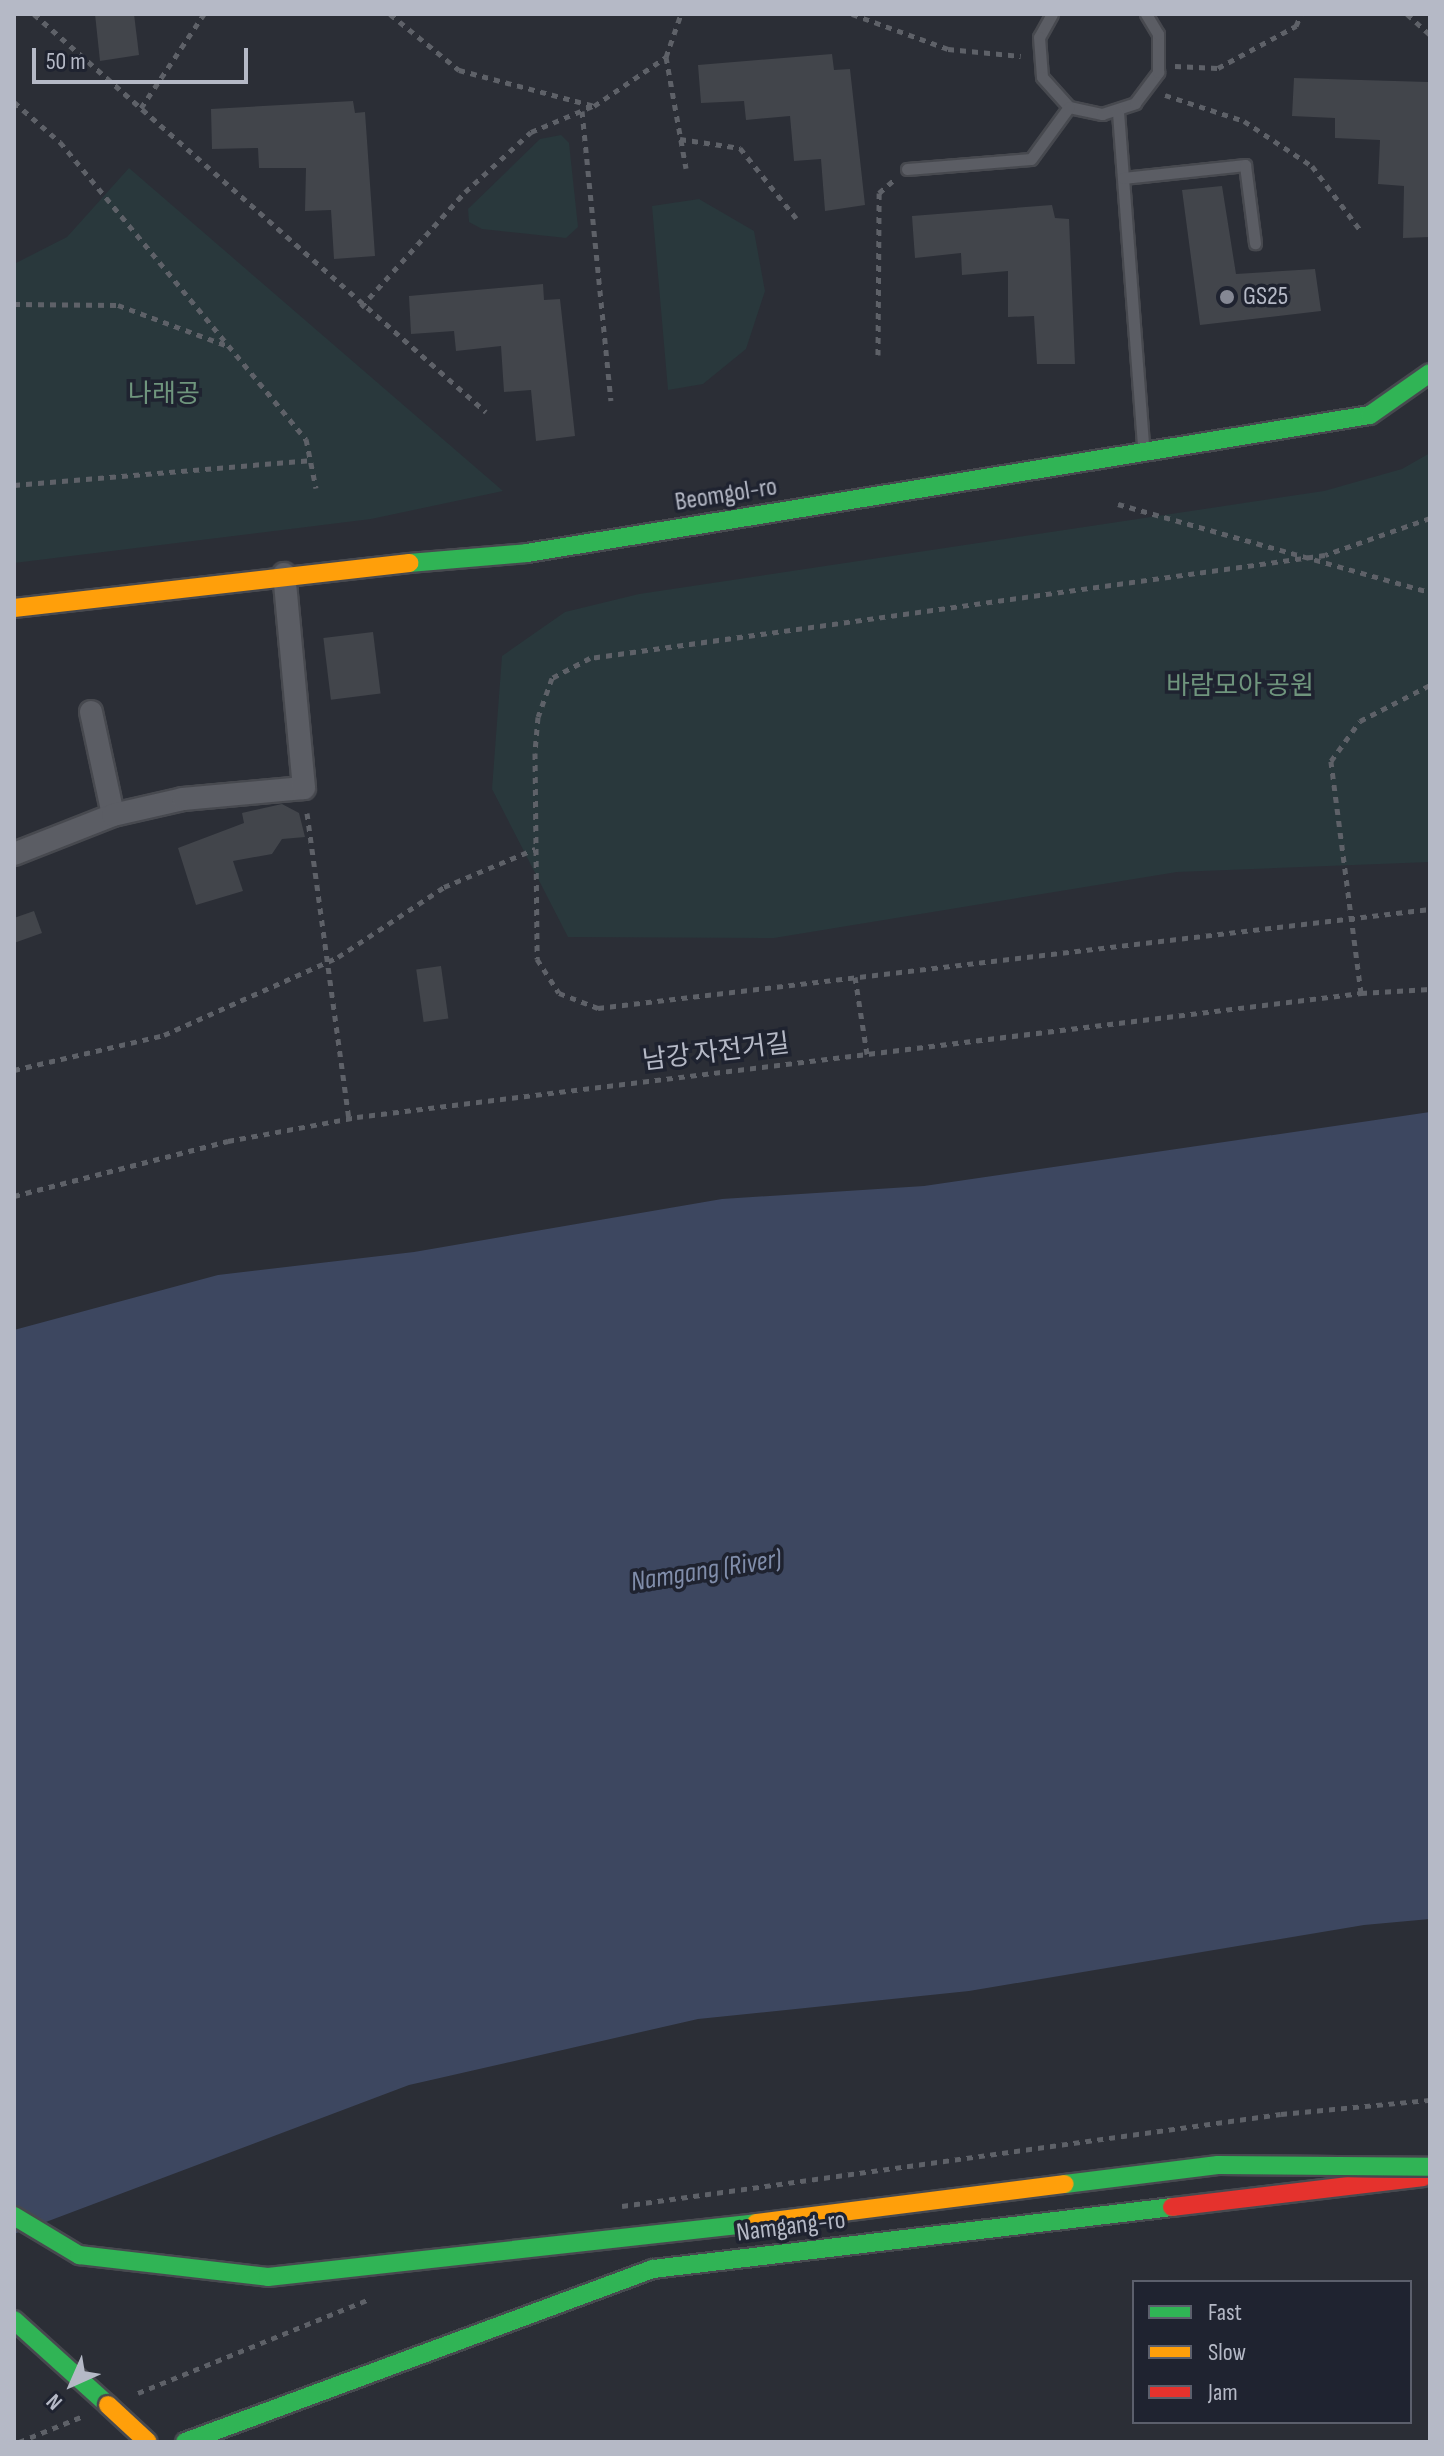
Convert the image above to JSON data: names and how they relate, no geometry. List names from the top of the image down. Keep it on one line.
{"streets":{"street":["Beomgol-ro","Namgang-ro"],"path":["남강 자전거길"]},"water":["Namgang (River)"],"parks":["나래공","바람모아 공원"],"places":["GS25"],"legend":["Fast","Slow","Jam"],"scale_bar":"50 m","north":"bottom left"}
